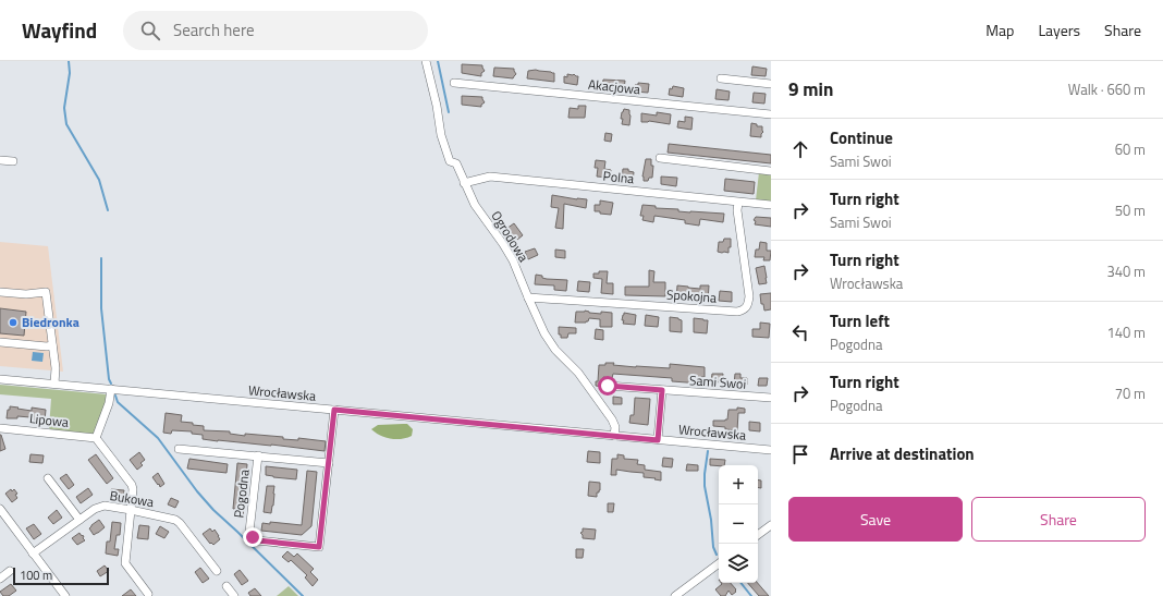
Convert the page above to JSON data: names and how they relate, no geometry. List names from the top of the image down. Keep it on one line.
{"streets":{"street":["Akacjowa","Polna","Ogrodowa","Spokojna","Sami Swoi","Wrocławska","Lipowa","Pogodna","Bukowa"]},"crossings":[["Polna","Ogrodowa"],["Polna","Spokojna"],["Ogrodowa","Spokojna"],["Ogrodowa","Wrocławska"],["Wrocławska","Pogodna"]],"places":["Biedronka"],"scale_bar":"100 m","page":{"header":"Wayfind","search":"Search here","nav":["Map","Layers","Share"],"heading":["9 min","Walk · 660 m"],"list":[["Continue","Sami Swoi","60 m"],["Turn right","Sami Swoi","50 m"],["Turn right","Wrocławska","340 m"],["Turn left","Pogodna","140 m"],["Turn right","Pogodna","70 m"],"Arrive at destination"],"map_buttons":["+","−"],"buttons":["Save","Share"],"scale":"100 m"}}
